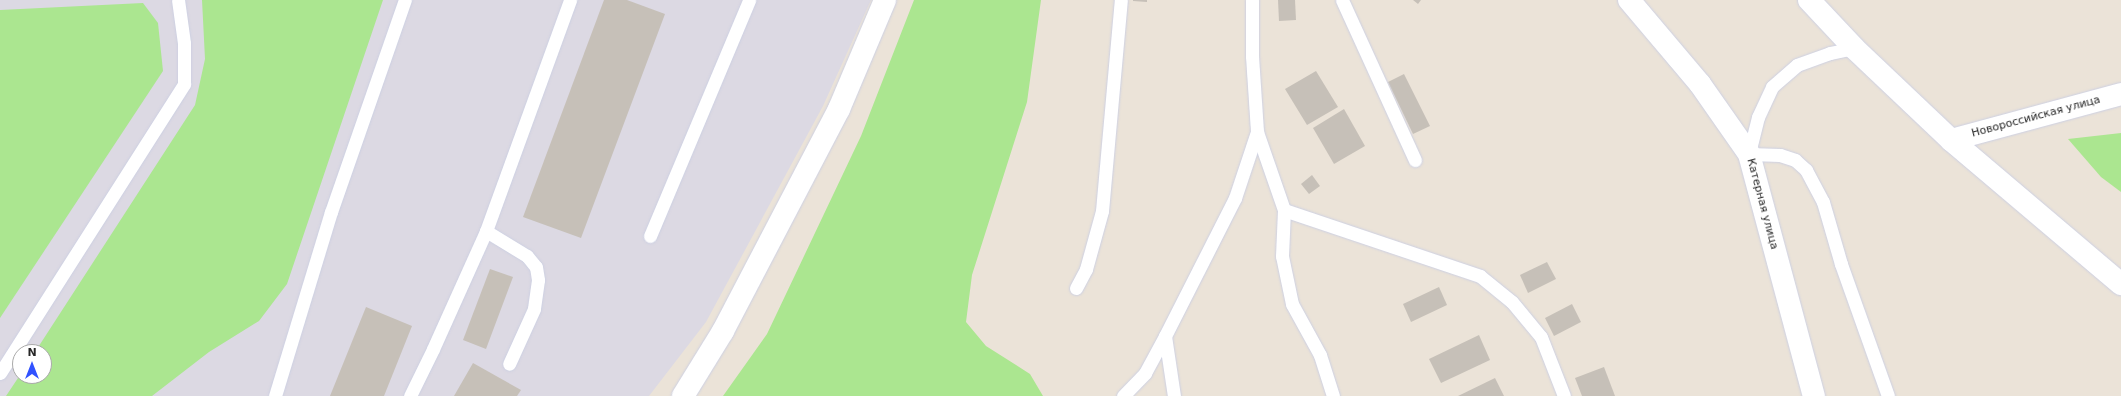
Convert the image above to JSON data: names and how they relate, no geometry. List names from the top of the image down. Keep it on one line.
{"streets":{"street":["Новороссийская улица","Катерная улица"]},"north":"top"}
